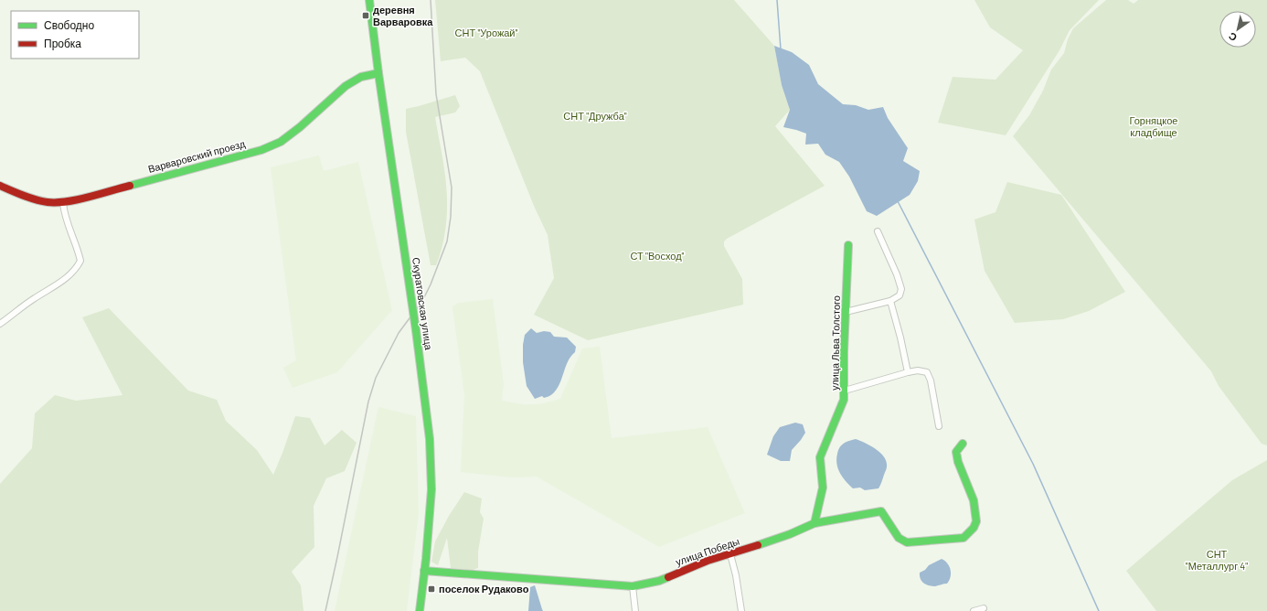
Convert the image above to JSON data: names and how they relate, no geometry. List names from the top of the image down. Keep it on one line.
{"streets":{"street":["Варваровский проезд","Скуратовская улица","улица Льва Толстого","улица Победы"]},"crossings":[["Варваровский проезд","Скуратовская улица"],["Скуратовская улица","улица Победы"],["улица Льва Толстого","улица Победы"]],"parks":["СНТ \"Урожай\"","СНТ \"Дружба\"","Горняцкое кладбище","СТ \"Восход\"","СНТ \"Металлург 4\""],"places":{"transit":["деревня Варваровка","поселок Рудаково"]},"legend":["Свободно","Пробка"],"north":"bottom left"}
